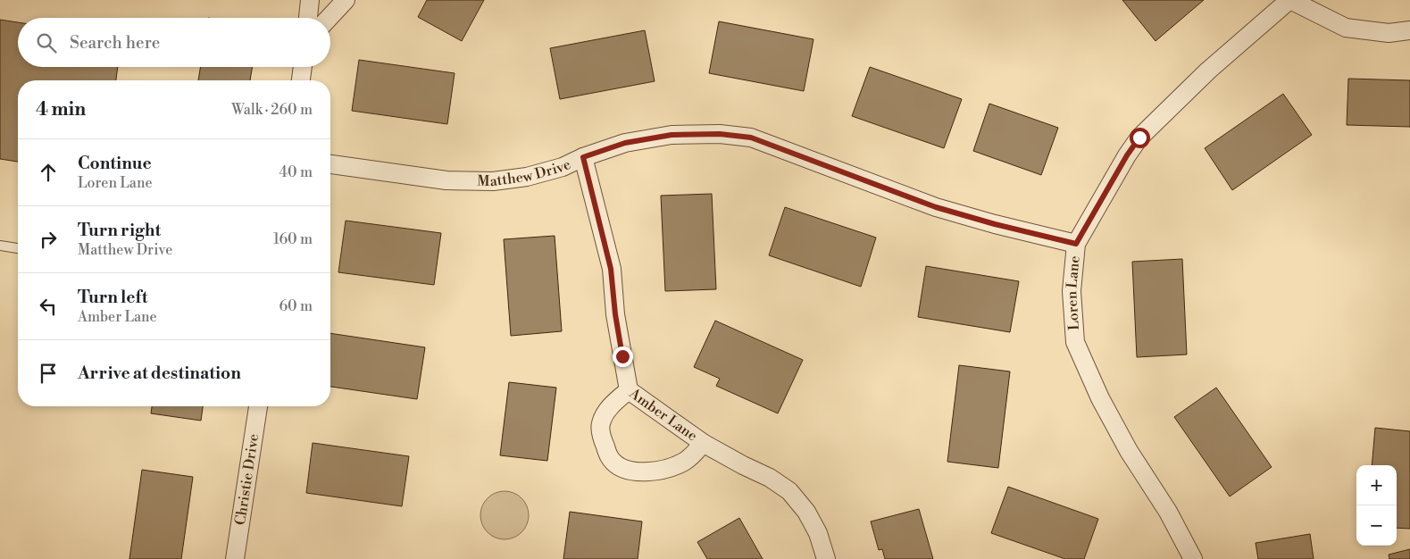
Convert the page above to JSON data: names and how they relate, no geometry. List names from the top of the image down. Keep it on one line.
{"streets":{"street":["Matthew Drive","Loren Lane","Amber Lane","Christie Drive"]},"crossings":[["Matthew Drive","Loren Lane"],["Matthew Drive","Amber Lane"]],"page":{"search":"Search here","heading":["4 min","Walk · 260 m"],"list":[["Continue","Loren Lane","40 m"],["Turn right","Matthew Drive","160 m"],["Turn left","Amber Lane","60 m"],"Arrive at destination"],"map_buttons":["+","−"]}}
